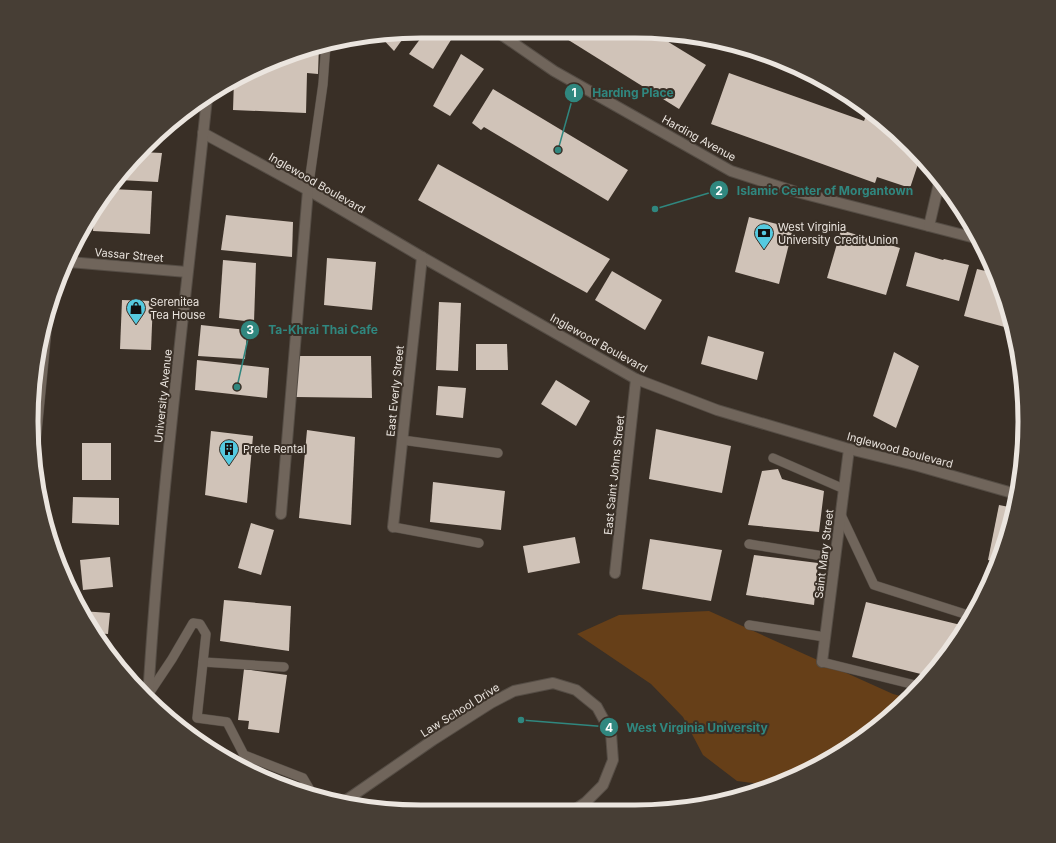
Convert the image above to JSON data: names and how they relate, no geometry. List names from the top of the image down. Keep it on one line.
{"streets":{"street":["Harding Avenue","Inglewood Boulevard","Vassar Street","East Everly Street","University Avenue","East Saint Johns Street","Saint Mary Street","Law School Drive"]},"crossings":[["Inglewood Boulevard","East Everly Street"],["Inglewood Boulevard","University Avenue"],["Inglewood Boulevard","East Saint Johns Street"],["Inglewood Boulevard","Saint Mary Street"],["Vassar Street","University Avenue"]],"places":{"other":["Harding Place","Islamic Center of Morgantown","Ta-Khrai Thai Cafe","West Virginia University"],"bank":["West Virginia University Credit Union"],"shop":["Serenitea Tea House"],"building":["Prete Rental"]}}
